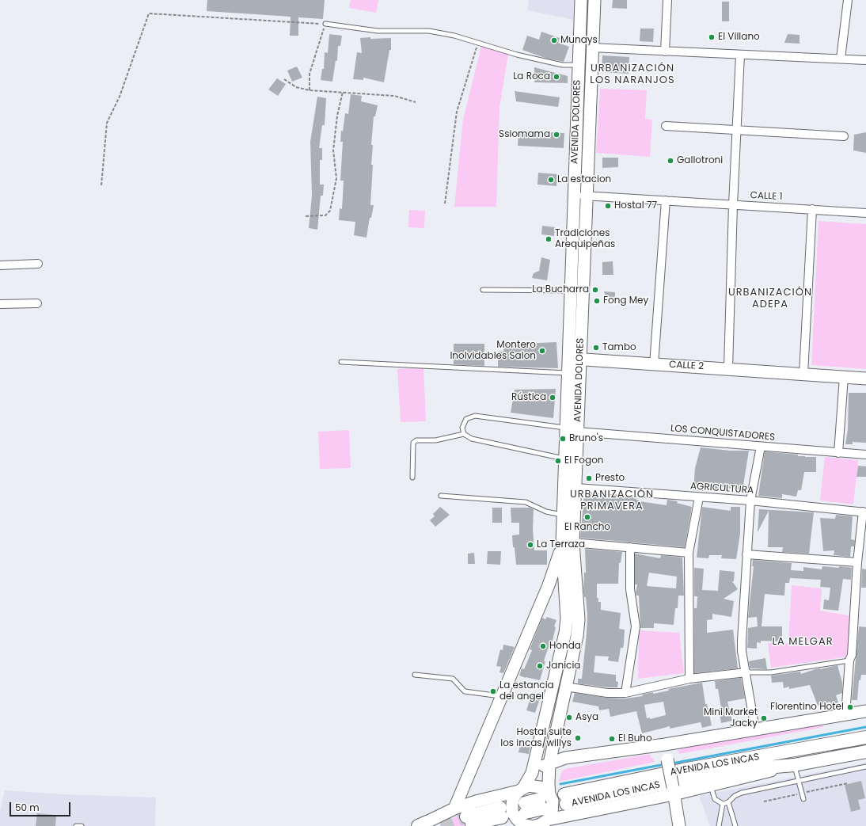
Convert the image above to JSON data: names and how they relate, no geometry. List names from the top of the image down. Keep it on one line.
{"streets":{"main road":["AVENIDA DOLORES","CALLE 2","AVENIDA LOS INCAS"],"street":["CALLE 1","LOS CONQUISTADORES","AGRICULTURA"]},"crossings":[["AVENIDA DOLORES","CALLE 1"],["AVENIDA DOLORES","CALLE 2"],["AVENIDA DOLORES","LOS CONQUISTADORES"],["AVENIDA DOLORES","AGRICULTURA"],["AVENIDA DOLORES","AVENIDA LOS INCAS"]],"districts":["URBANIZACIÓN LOS NARANJOS","URBANIZACIÓN ADEPA","URBANIZACIÓN PRIMAVERA","LA MELGAR"],"places":["El Villano","Munays","La Roca","Ssiomama","Gallotroni","La estacion","Hostal 77","Tradiciones Arequipeñas","La Bucharra","Fong Mey","Tambo","Montero Inolvidables Salon","Rústica","Bruno's","El Fogon","Presto","El Rancho","La Terraza","Honda","Janicia","La estancia del angel","Florentino Hotel","Asya","Mini Market Jacky","Hostal suite los incas/willys","El Buho"],"scale_bar":"50 m"}
